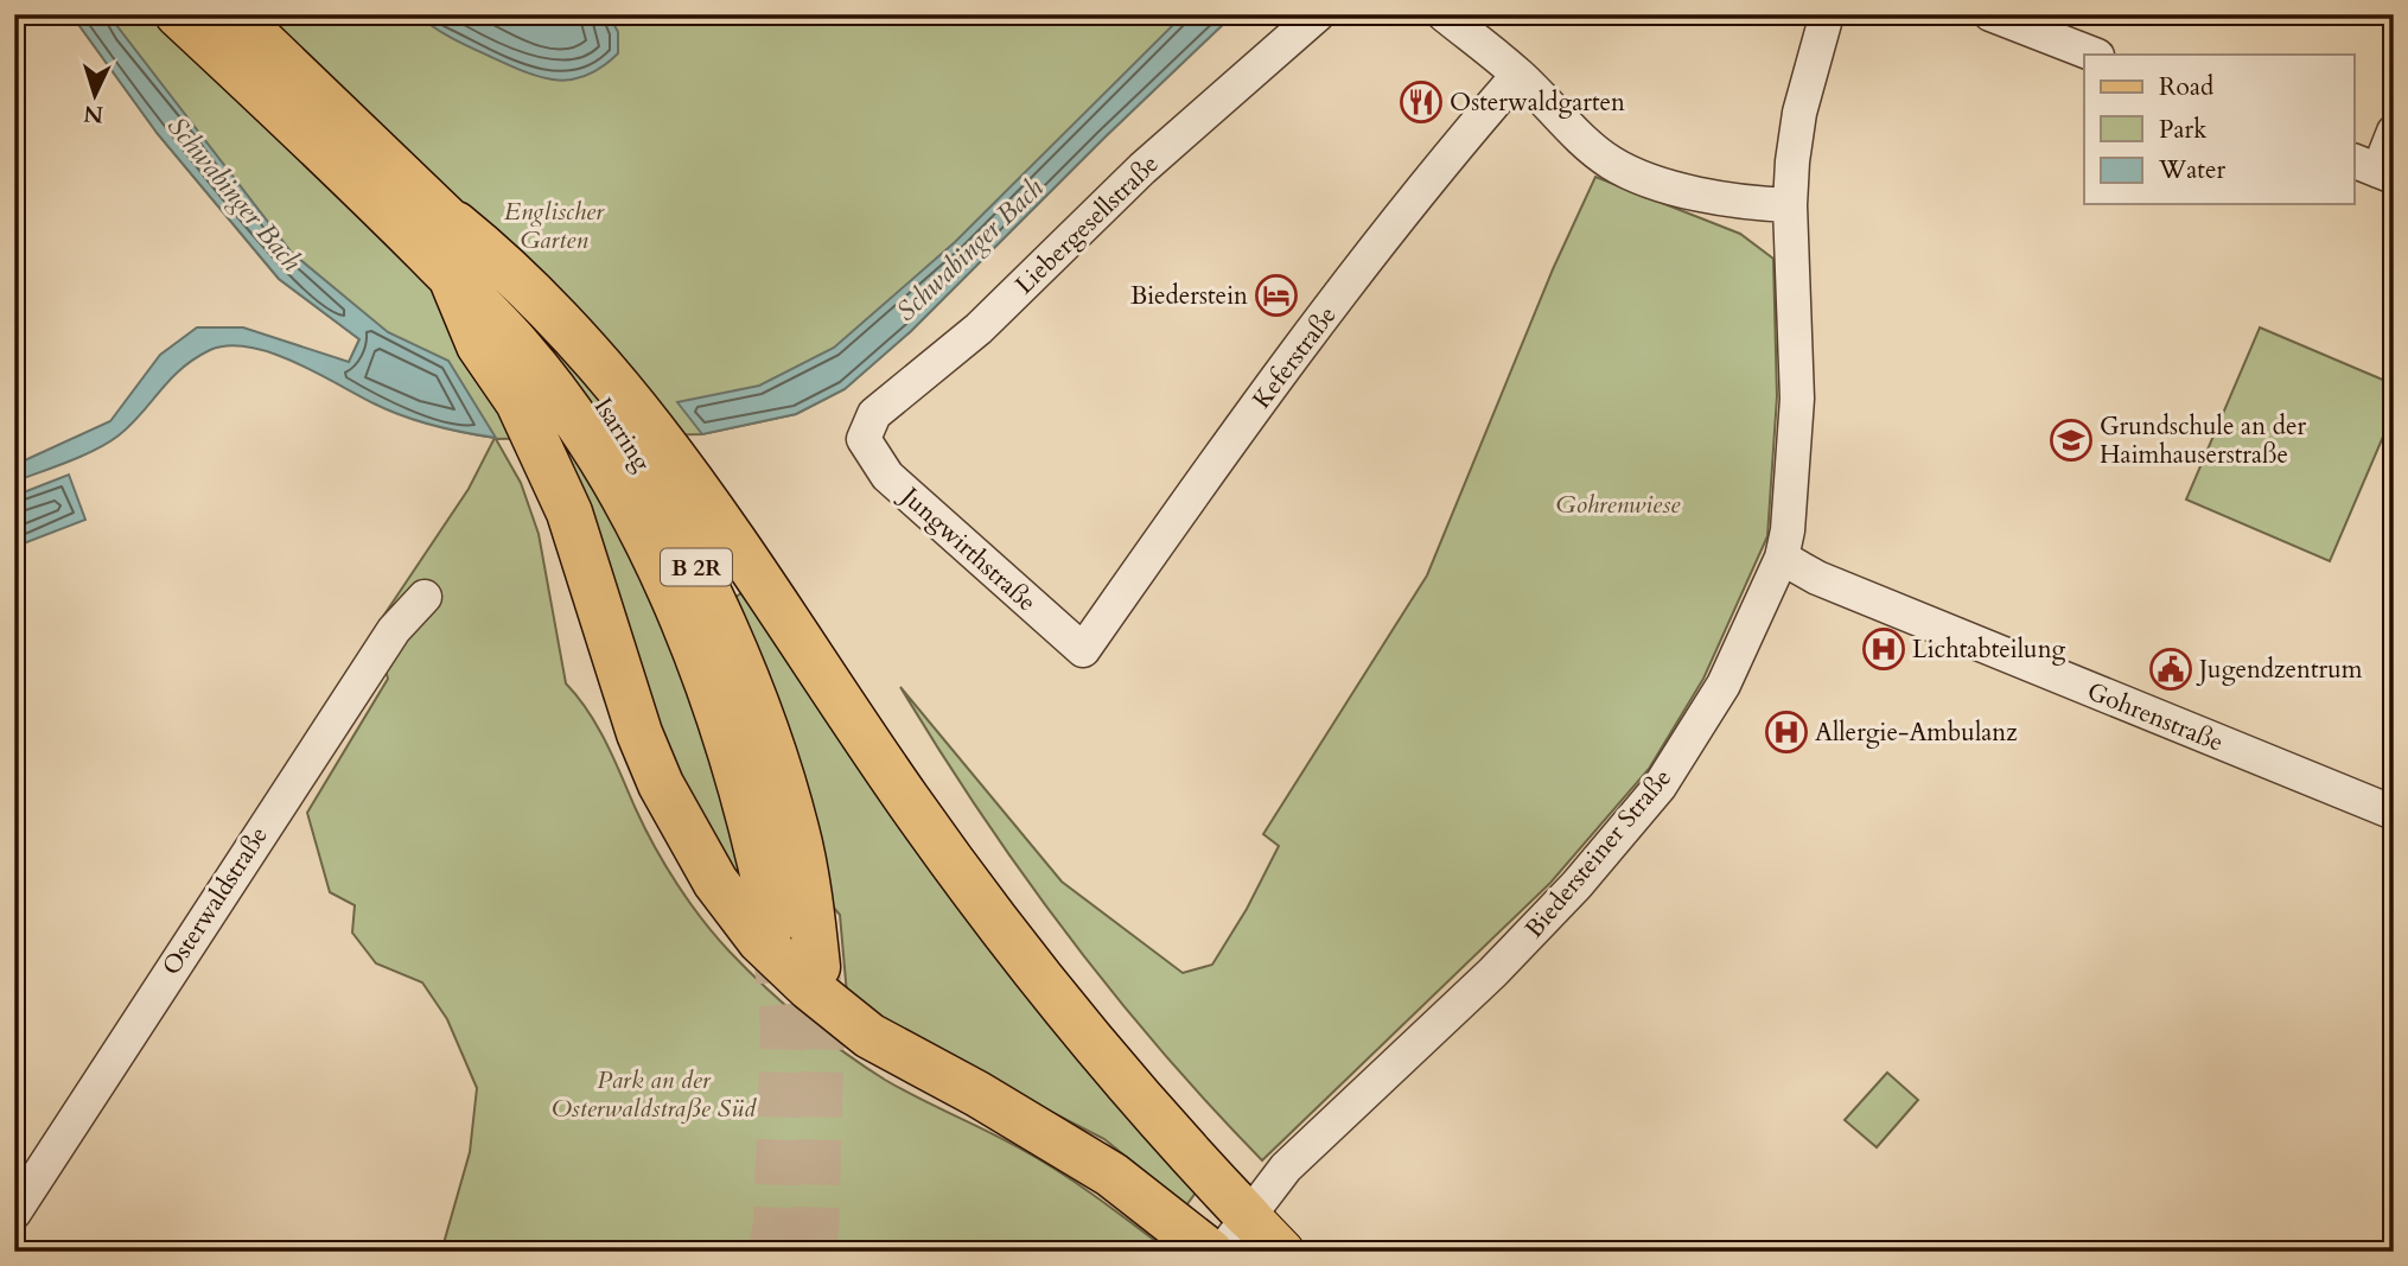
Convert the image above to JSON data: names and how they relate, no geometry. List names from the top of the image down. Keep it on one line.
{"streets":{"highway":["Isarring","B 2R"],"street":["Liebergesellstraße","Keferstraße","Jungwirthstraße","Gohrenstraße","Biedersteiner Straße","Osterwaldstraße"]},"crossings":[["Liebergesellstraße","Jungwirthstraße"],["Keferstraße","Jungwirthstraße"],["Gohrenstraße","Biedersteiner Straße"]],"water":["Schwabinger Bach"],"parks":["Englischer Garten","Gohrenwiese","Park an der Osterwaldstraße Süd"],"places":{"restaurant":["Osterwaldgarten"],"hotel":["Biederstein"],"school or university":["Grundschule an der Haimhauserstraße"],"hospital":["Lichtabteilung","Allergie-Ambulanz"],"public building":["Jugendzentrum"]},"legend":["Road","Park","Water"],"north":"bottom"}
